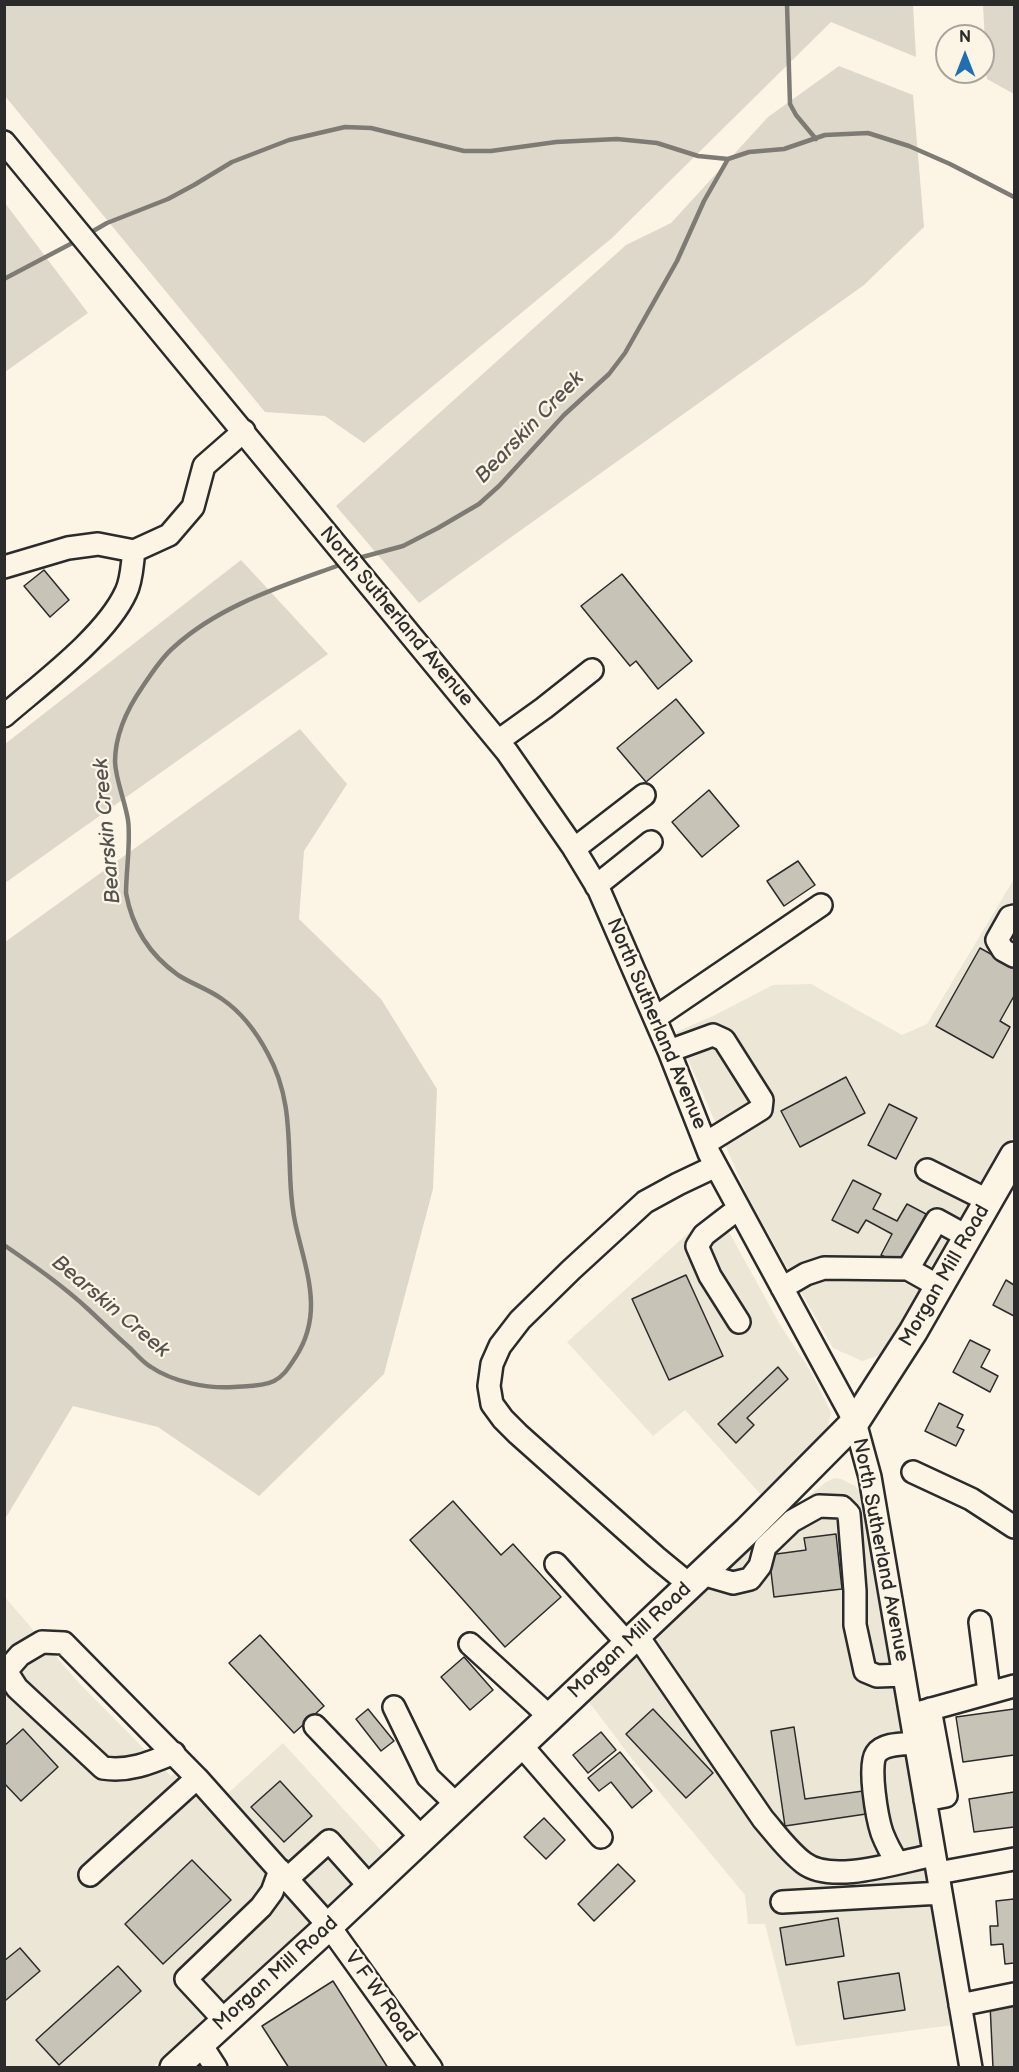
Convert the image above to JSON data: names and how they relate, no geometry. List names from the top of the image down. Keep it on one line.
{"streets":{"main road":["Morgan Mill Road"],"street":["North Sutherland Avenue","V F W Road"]},"crossings":[["North Sutherland Avenue","Morgan Mill Road"],["Morgan Mill Road","V F W Road"]],"water":["Bearskin Creek"],"north":"top"}
